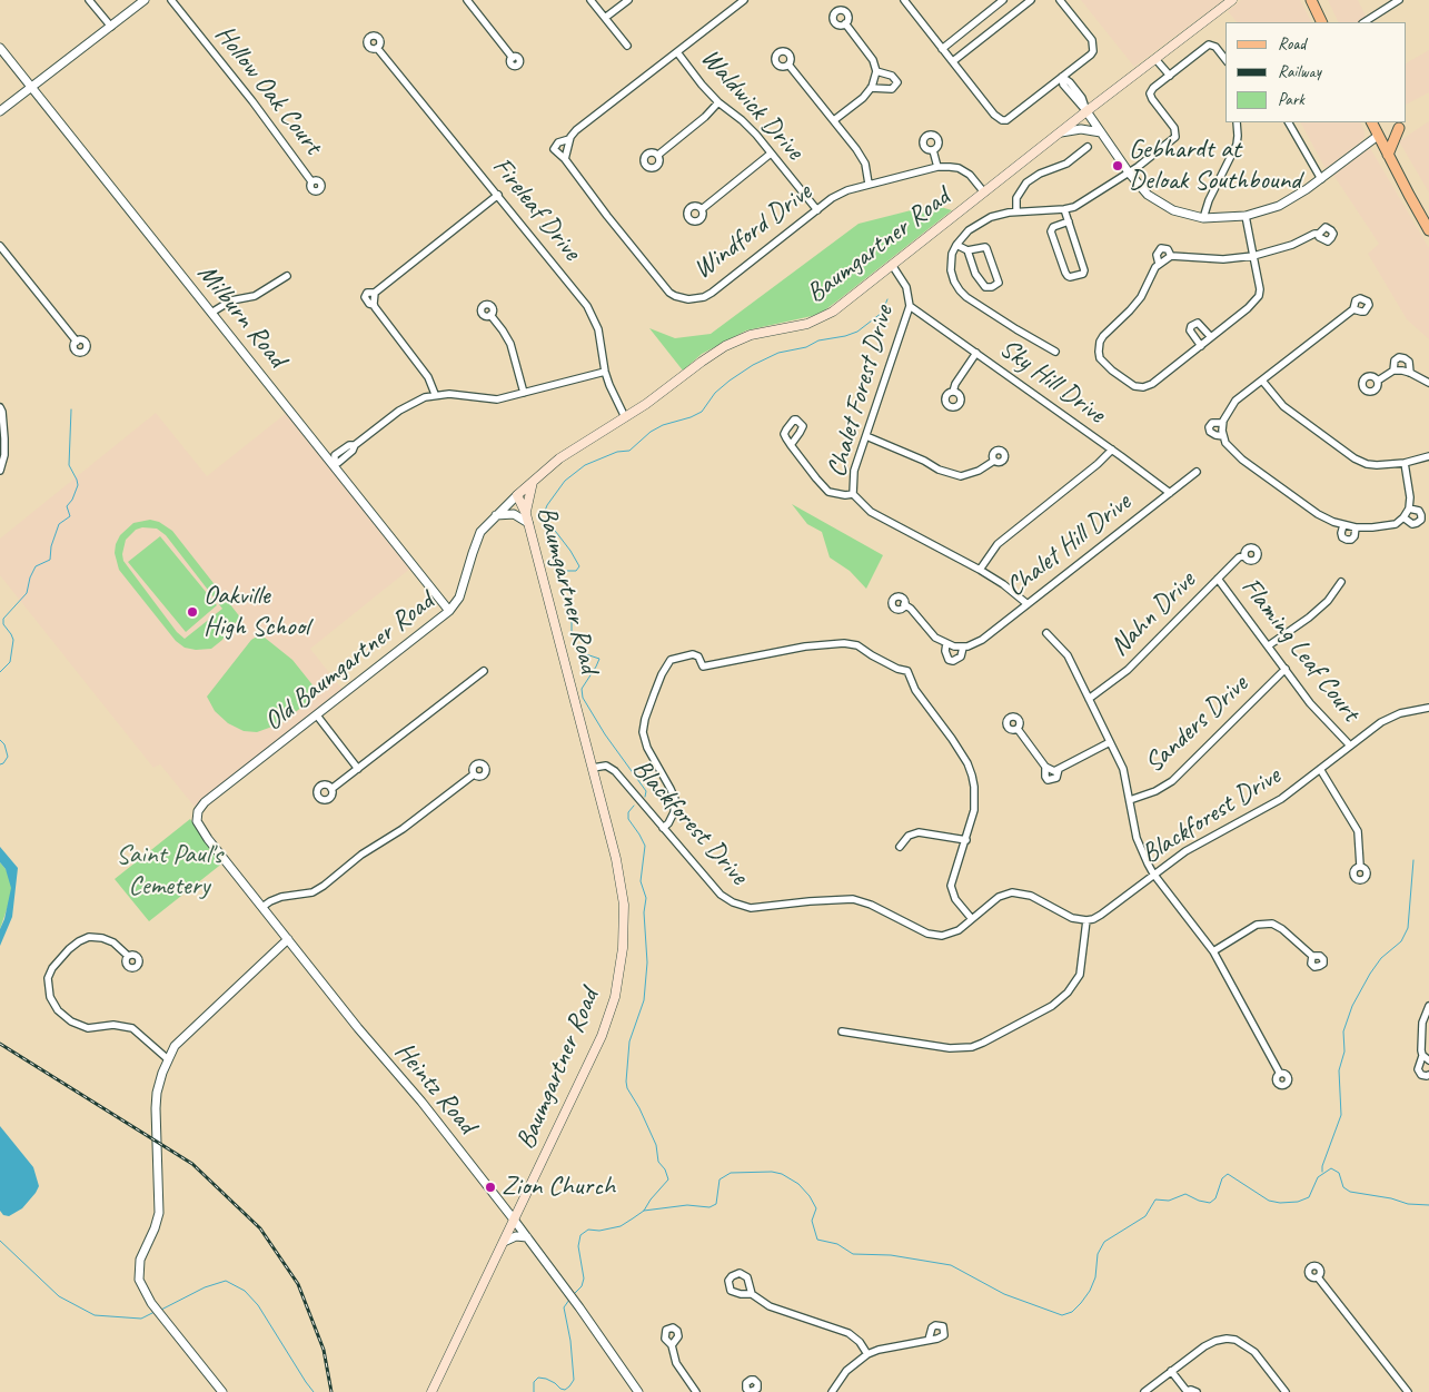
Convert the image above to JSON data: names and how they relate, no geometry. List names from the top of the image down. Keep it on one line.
{"streets":{"main road":["Baumgartner Road"],"street":["Hollow Oak Court","Waldwick Drive","Fireleaf Drive","Windford Drive","Milburn Road","Sky Hill Drive","Chalet Forest Drive","Chalet Hill Drive","Nahn Drive","Flaming Leaf Court","Old Baumgartner Road","Sanders Drive","Blackforest Drive","Heintz Road"]},"crossings":[["Waldwick Drive","Windford Drive"],["Fireleaf Drive","Baumgartner Road"],["Windford Drive","Baumgartner Road"],["Baumgartner Road","Chalet Forest Drive"],["Baumgartner Road","Old Baumgartner Road"],["Baumgartner Road","Blackforest Drive"],["Baumgartner Road","Heintz Road"],["Milburn Road","Old Baumgartner Road"],["Sky Hill Drive","Chalet Forest Drive"],["Sky Hill Drive","Chalet Hill Drive"],["Chalet Forest Drive","Chalet Hill Drive"],["Nahn Drive","Flaming Leaf Court"],["Flaming Leaf Court","Sanders Drive"],["Flaming Leaf Court","Blackforest Drive"],["Old Baumgartner Road","Heintz Road"]],"parks":["Saint Paul's Cemetery"],"places":["Gebhardt at Deloak Southbound","Oakville High School","Zion Church"],"legend":["Road","Railway","Park"]}
